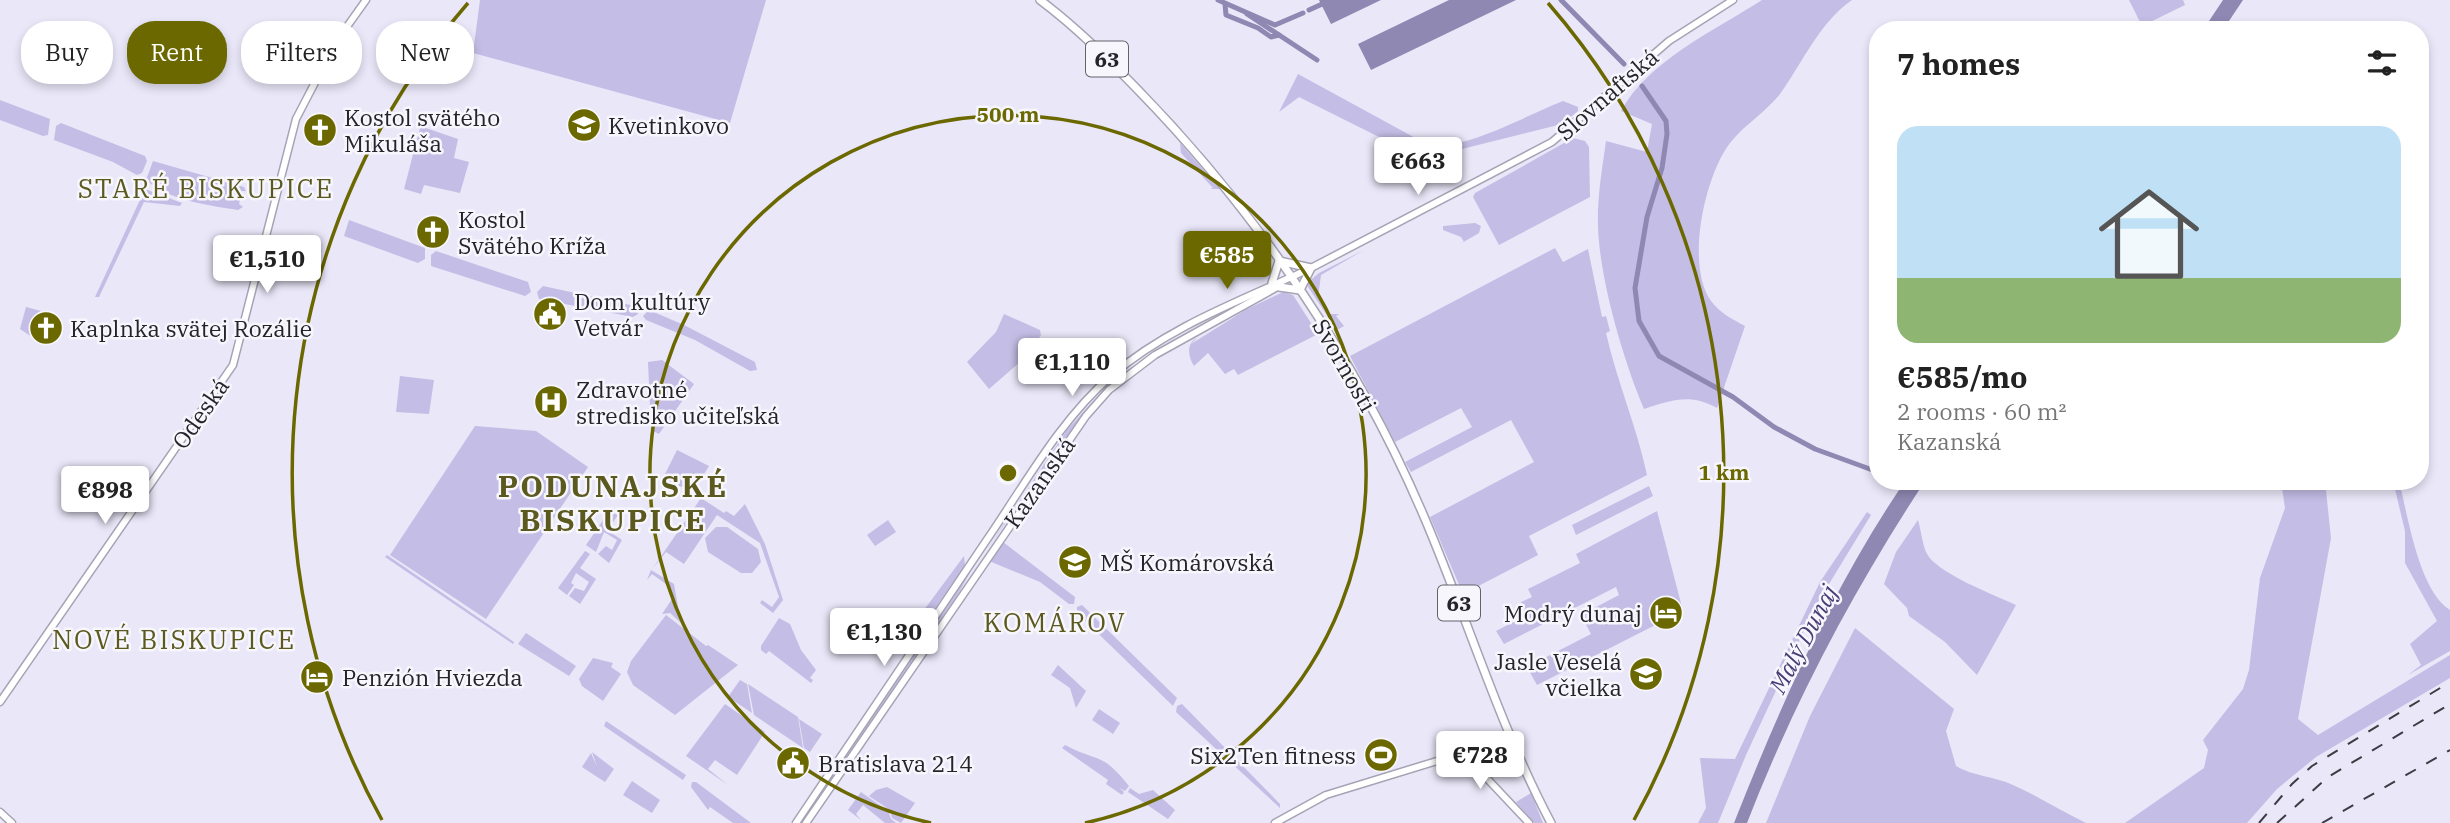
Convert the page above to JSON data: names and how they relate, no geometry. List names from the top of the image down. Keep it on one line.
{"streets":{"main road":["63","Slovnaftská","Svornosti","Odeská","Kazanská"]},"crossings":[["Slovnaftská","Svornosti"],["Slovnaftská","Kazanská"],["Svornosti","Kazanská"]],"districts":["STARÉ BISKUPICE","PODUNAJSKÉ BISKUPICE","KOMÁROV","NOVÉ BISKUPICE"],"water":["Malý Dunaj"],"places":{"school or university":["Kvetinkovo","MŠ Komárovská","Jasle Veselá včielka"],"church":["Kostol svätého Mikuláša","Kostol Svätého Kríža","Kaplnka svätej Rozálie"],"public building":["Dom kultúry Vetvár","Bratislava 214"],"hospital":["Zdravotné stredisko učiteľská"],"hotel":["Modrý dunaj","Penzión Hviezda"],"sports":["Six2Ten fitness"]},"page":{"chip":["Buy","Rent","Filters","New"],"heading":"7 homes","list":[{"name":"€585/mo","note":"2 rooms · 60 m² · Kazanská"}],"price":["€663","€585","€1,510","€1,110","€898","€1,130","€728"]},"rings":["500 m","1 km"]}
